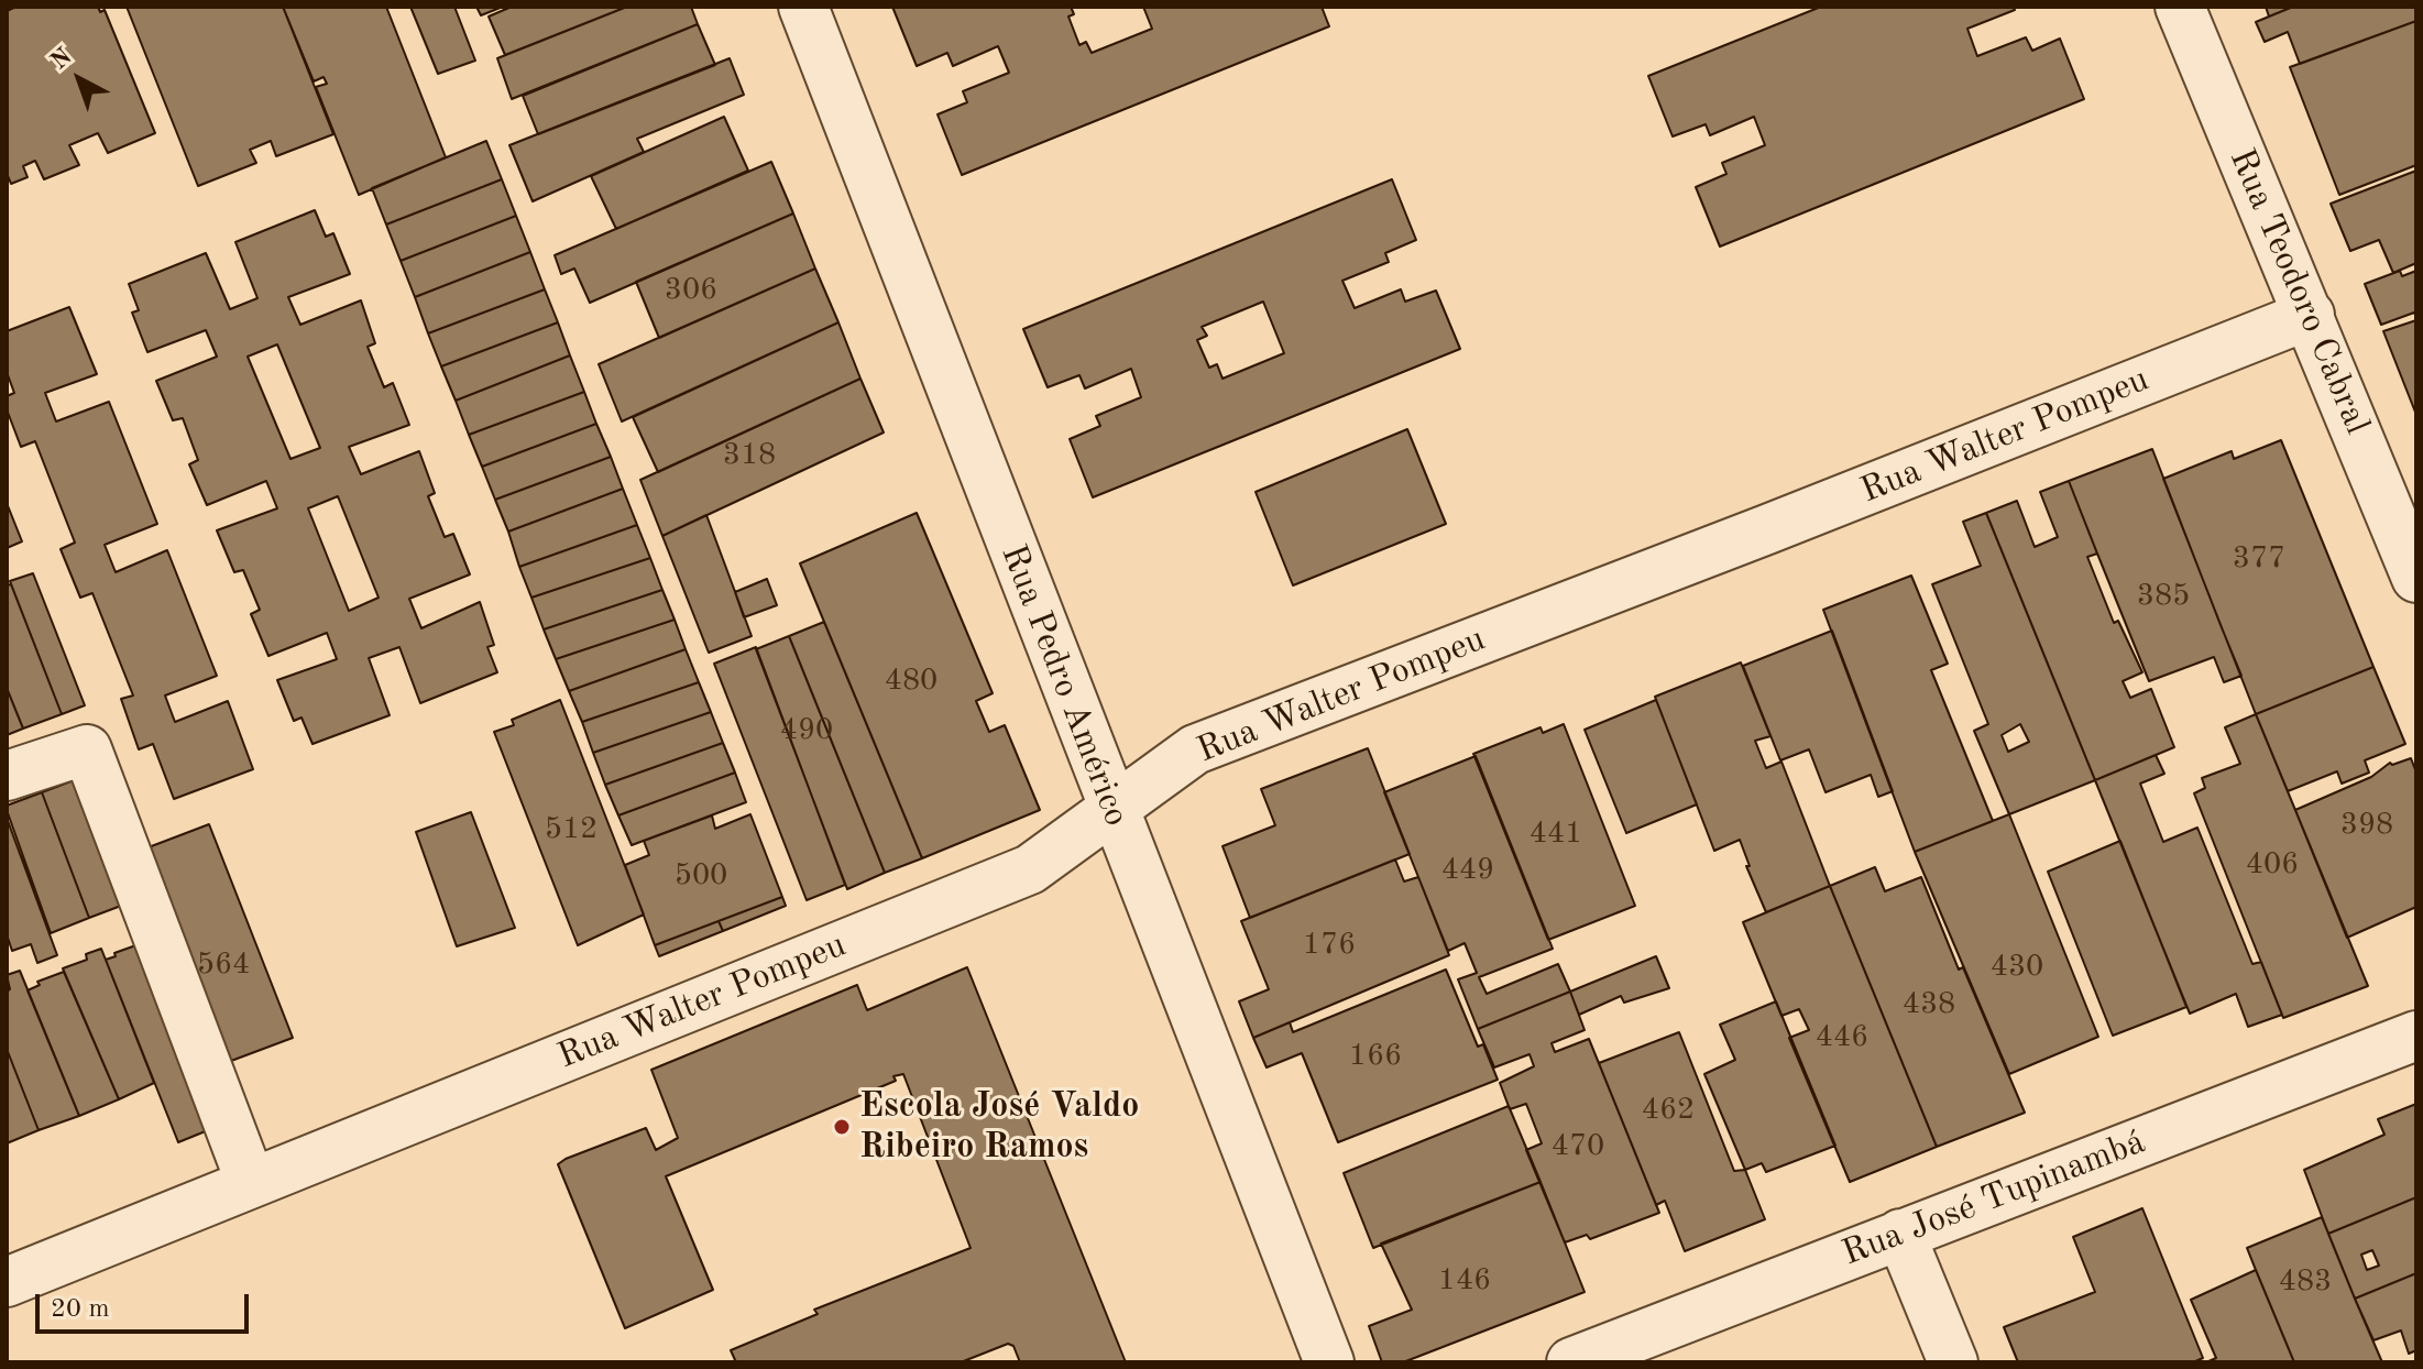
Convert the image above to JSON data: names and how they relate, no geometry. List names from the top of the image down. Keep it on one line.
{"streets":{"street":["Rua Teodoro Cabral","Rua Walter Pompeu","Rua Pedro Américo","Rua José Tupinambá"]},"crossings":[["Rua Teodoro Cabral","Rua Walter Pompeu"],["Rua Walter Pompeu","Rua Pedro Américo"]],"places":["Escola José Valdo Ribeiro Ramos"],"house_numbers":["306","318","377","385","480","490","398","512","441","406","449","500","176","564","430","438","446","166","462","470","146","483"],"scale_bar":"20 m","north":"top left"}
